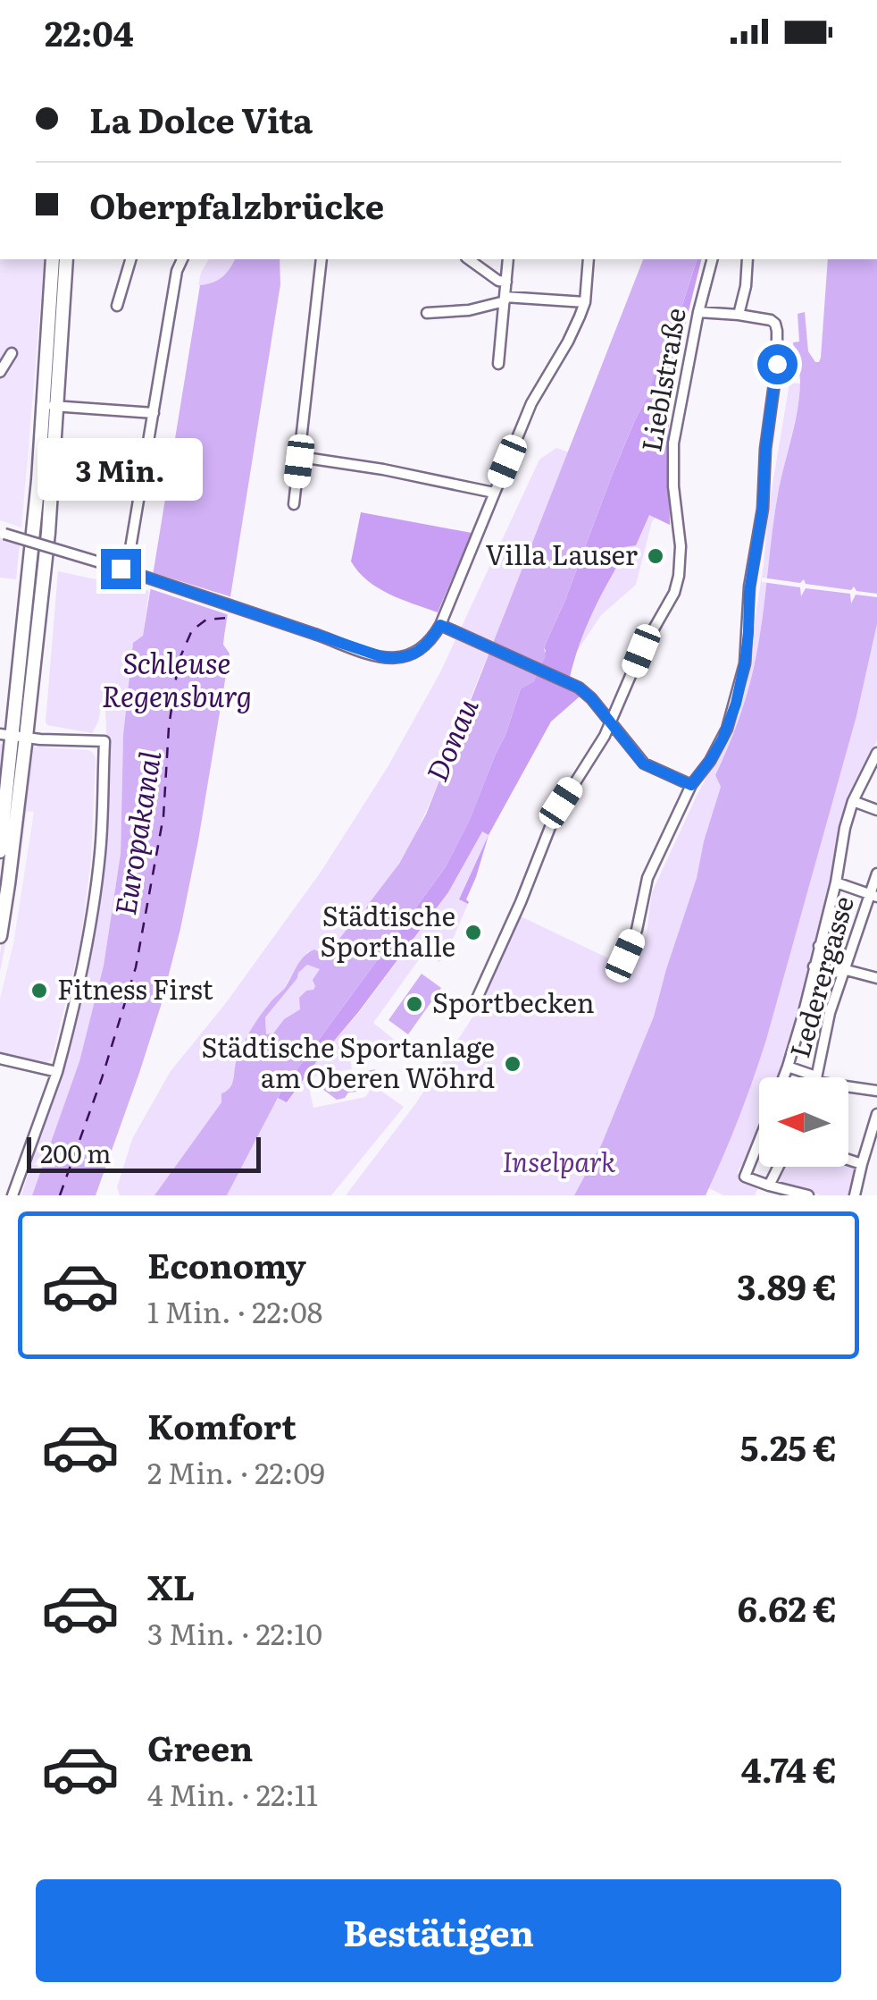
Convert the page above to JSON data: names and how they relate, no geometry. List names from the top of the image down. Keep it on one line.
{"streets":{"street":["Lieblstraße","Lederergasse"]},"water":["Schleuse Regensburg","Donau","Europakanal"],"parks":["Inselpark"],"places":["Villa Lauser","Städtische Sporthalle","Fitness First","Sportbecken","Städtische Sportanlage am Oberen Wöhrd"],"scale_bar":"200 m","north":"left","page":{"status":"22:04","banner":["La Dolce Vita","Oberpfalzbrücke"],"bubble":"3 Min.","scale":"200 m","list":[{"name":"Economy","note":"1 Min. · 22:08","value":"3.89 €"},{"name":"Komfort","note":"2 Min. · 22:09","value":"5.25 €"},{"name":"XL","note":"3 Min. · 22:10","value":"6.62 €"},{"name":"Green","note":"4 Min. · 22:11","value":"4.74 €"}],"buttons":"Bestätigen"}}
